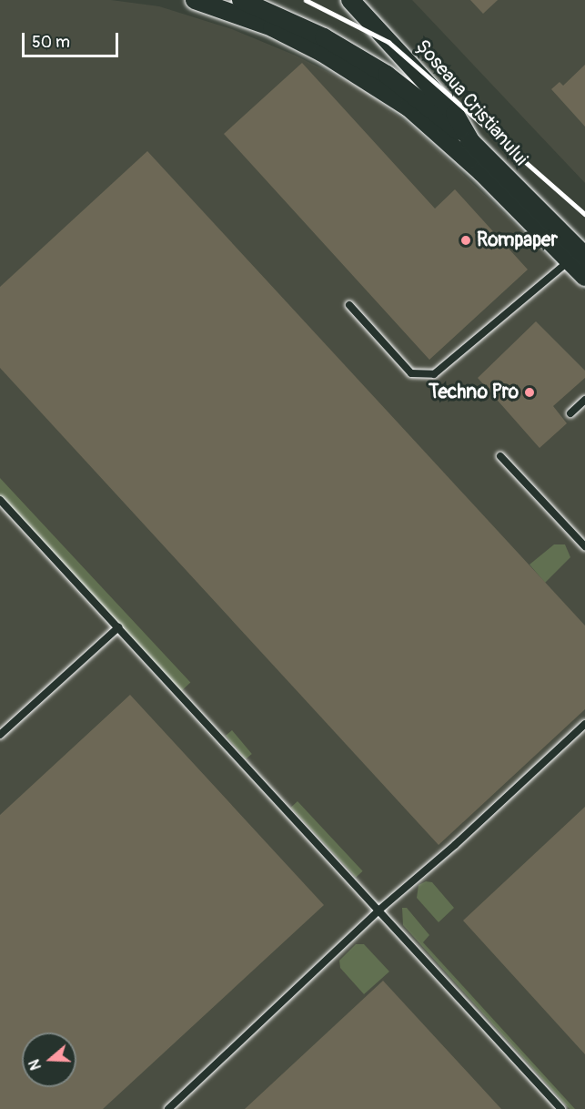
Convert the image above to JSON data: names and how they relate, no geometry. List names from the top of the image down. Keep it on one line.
{"streets":{"main road":["Șoseaua Cristianului"]},"places":["Rompaper","Techno Pro"],"scale_bar":"50 m","north":"left"}
